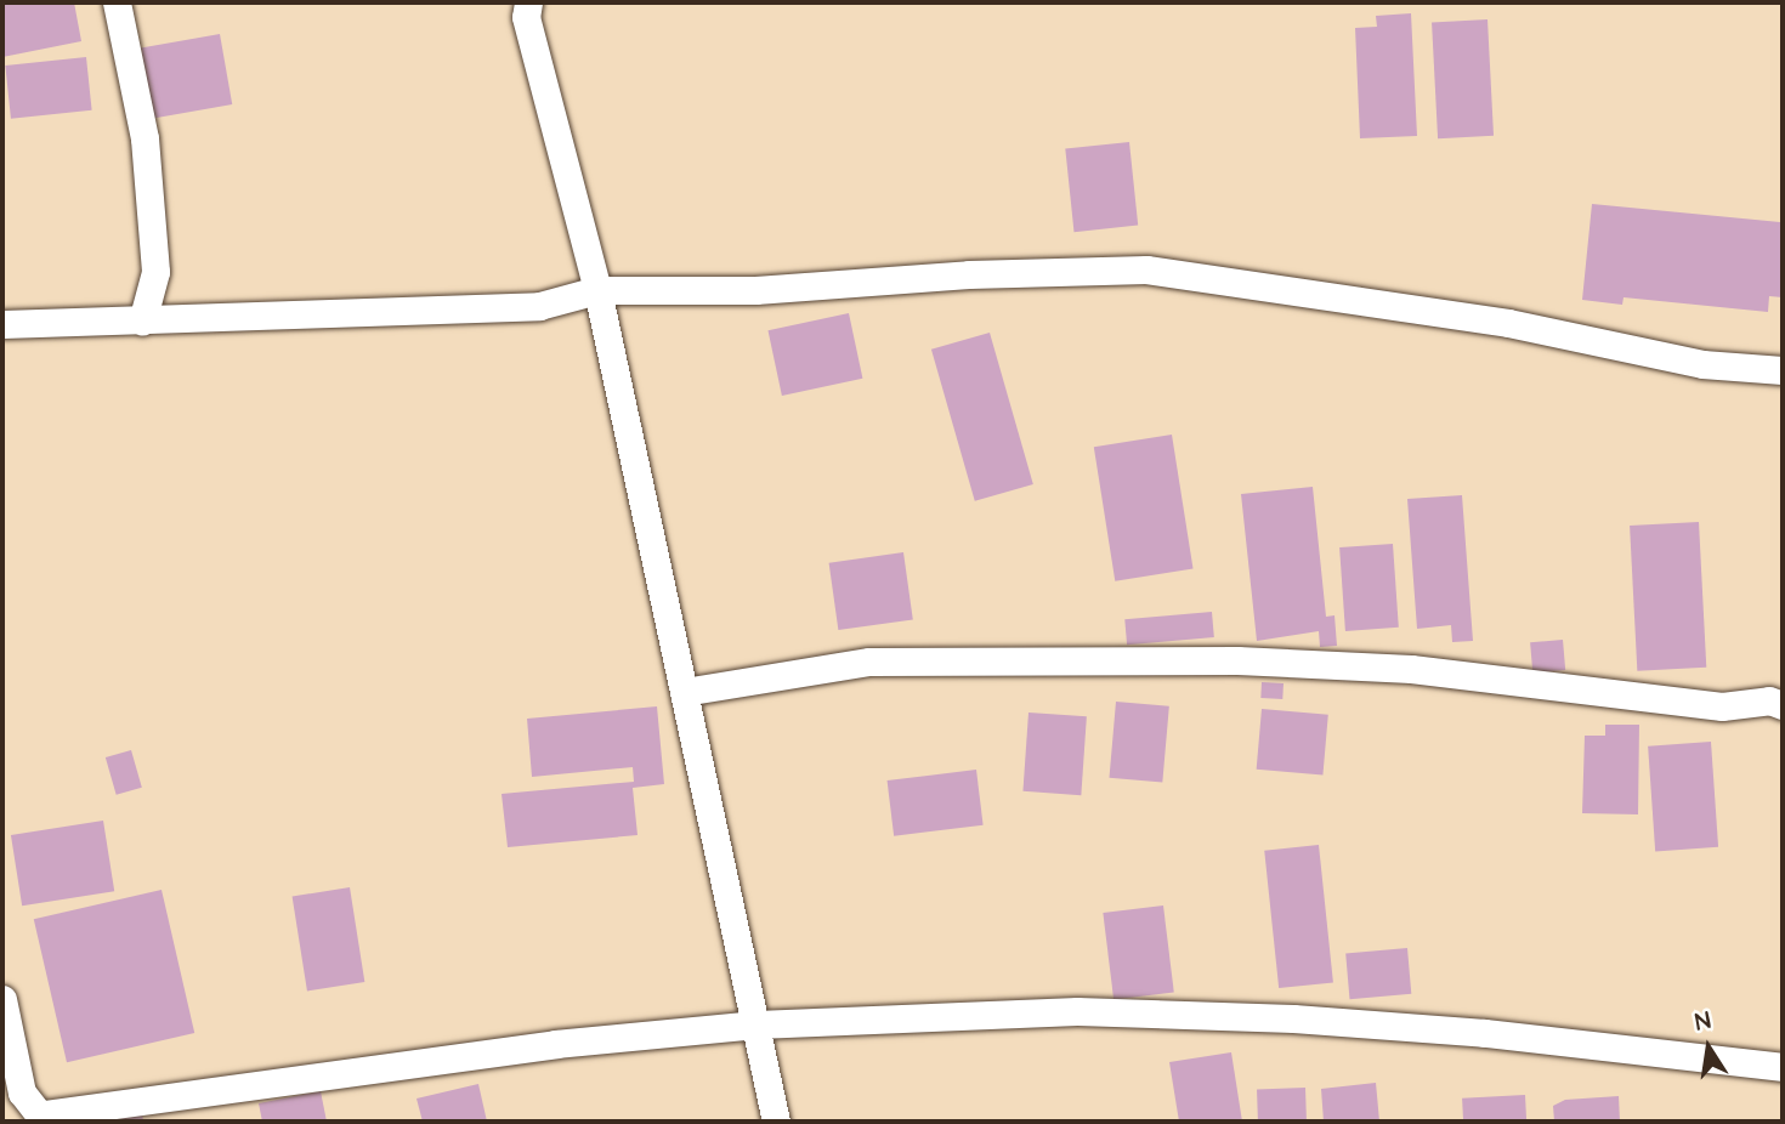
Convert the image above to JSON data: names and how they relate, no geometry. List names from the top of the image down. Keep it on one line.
{"north":"top"}
